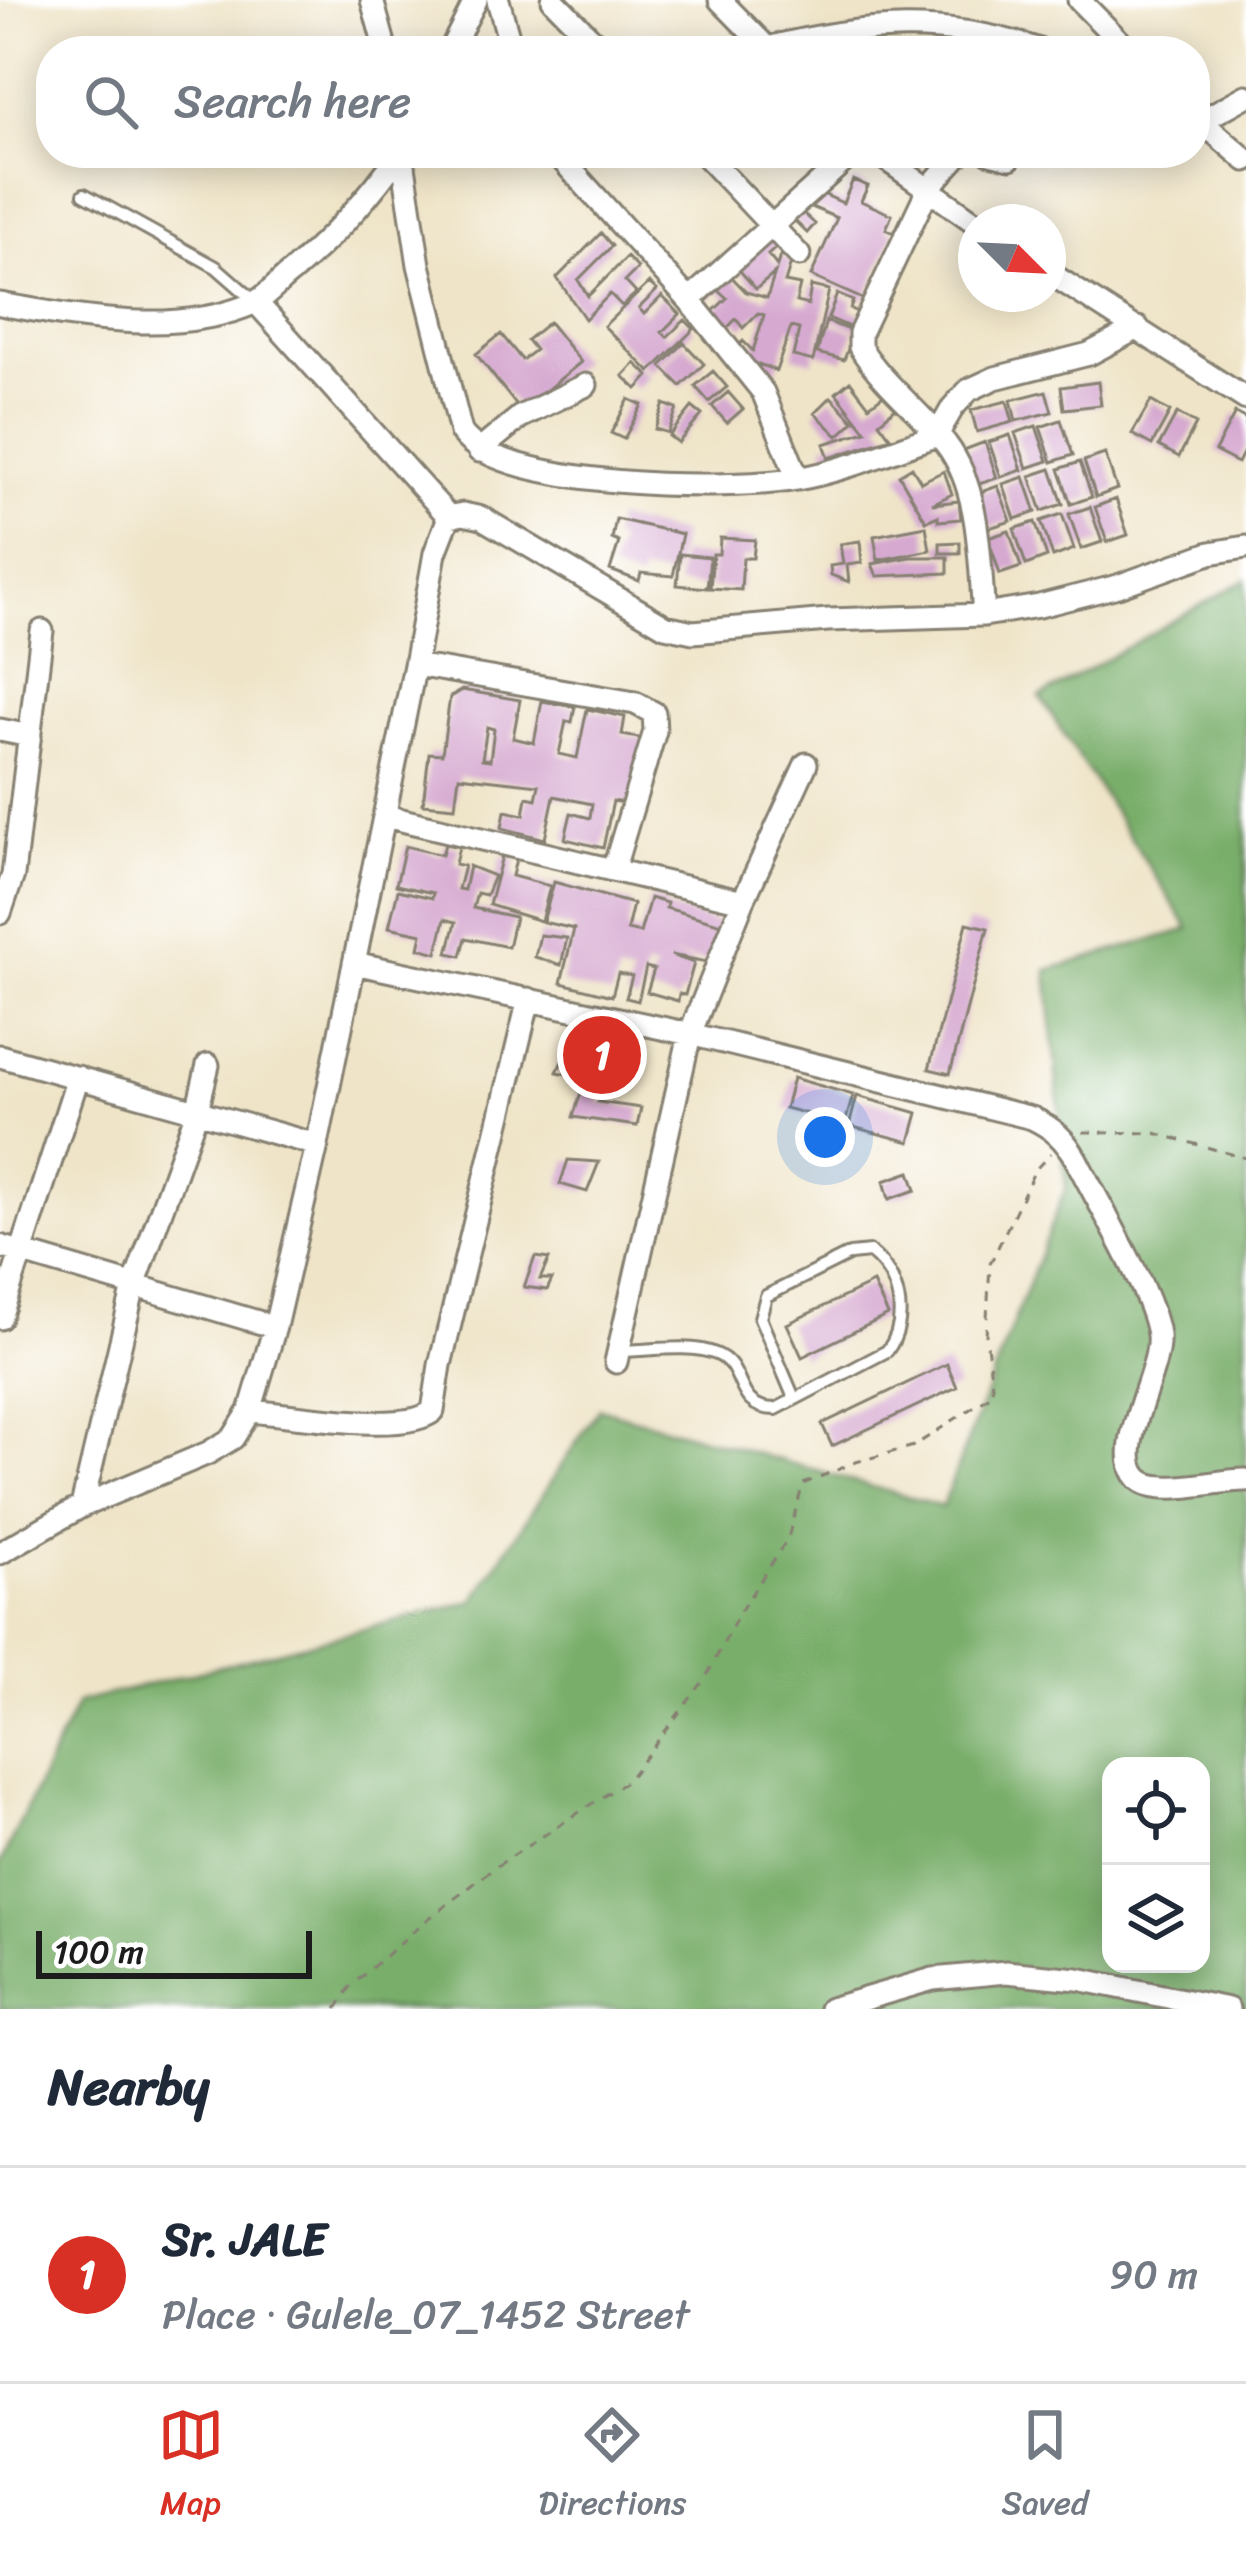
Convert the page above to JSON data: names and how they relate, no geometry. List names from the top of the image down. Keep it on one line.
{"scale_bar":"100 m","north":"bottom right","page":{"search":"Search here","pins":"1","scale":"100 m","heading":"Nearby","list":[{"mark":"1","name":"Sr. JALE","note":"Place · Gulele_07_1452 Street","value":"90 m"}],"nav":["Map","Directions","Saved"]}}
